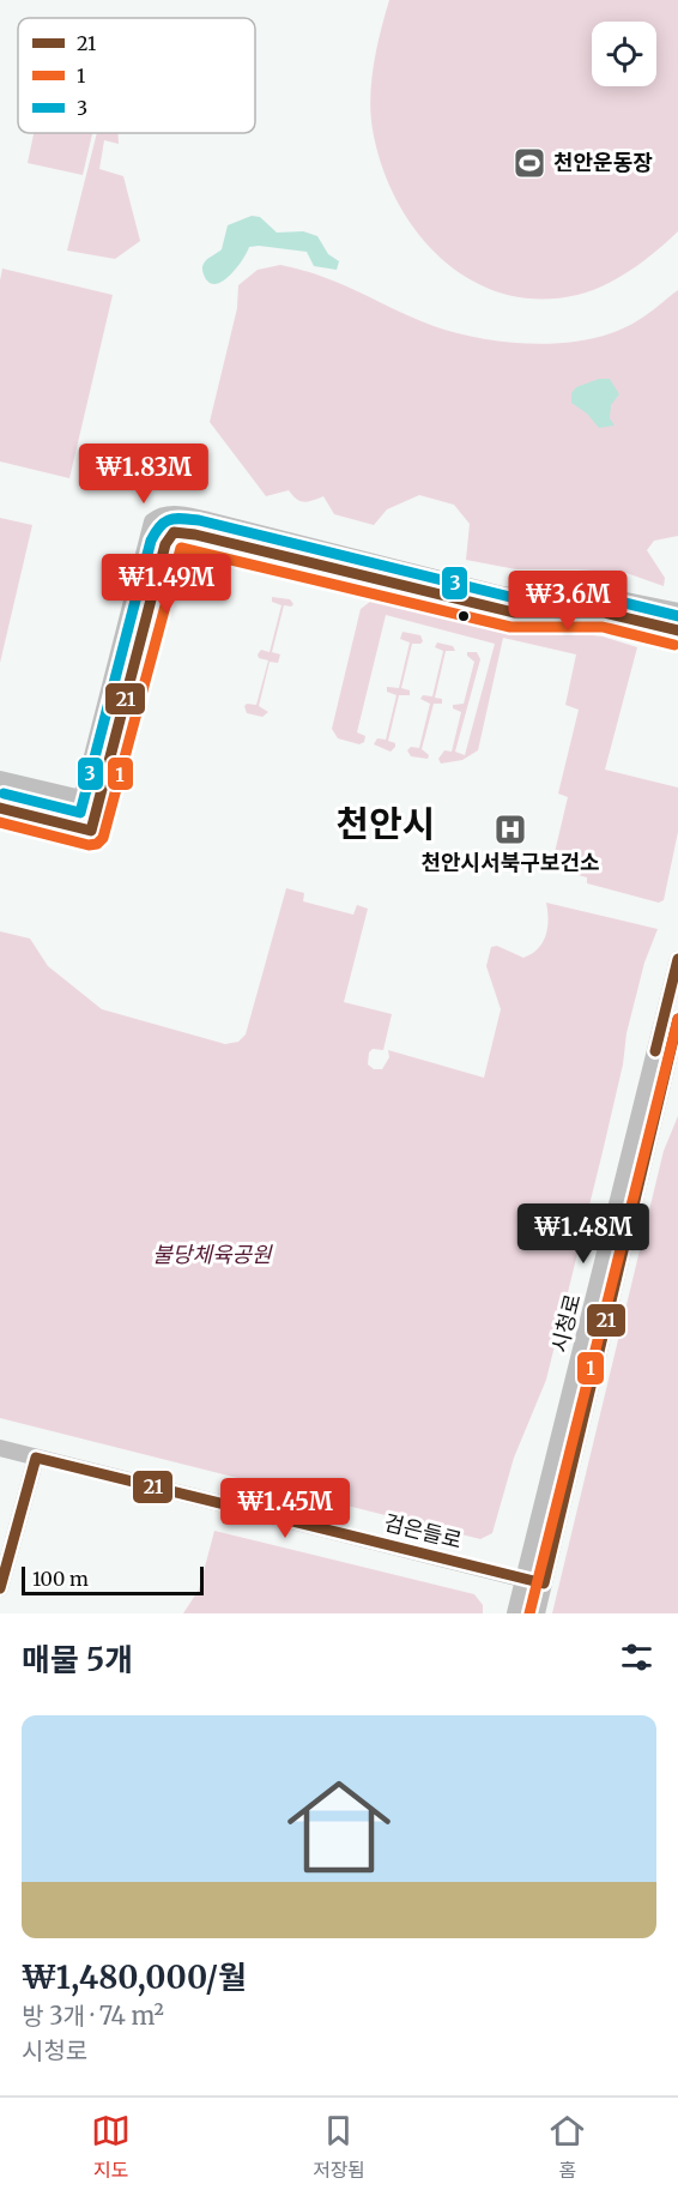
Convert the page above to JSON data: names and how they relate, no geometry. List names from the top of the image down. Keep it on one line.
{"streets":{"street":["시청로","검은들로"]},"crossings":[["시청로","검은들로"]],"districts":["천안시"],"parks":["불당체육공원"],"places":{"sports":["천안운동장"],"hospital":["천안시서북구보건소"]},"lines":["transit line 3","transit line 21","transit line 1"],"legend":["21","1","3"],"scale_bar":"100 m","page":{"price":["₩1.83M","₩1.49M","₩3.6M","₩1.48M","₩1.45M"],"scale":"100 m","heading":"매물 5개","list":[{"name":"₩1,480,000/월","note":"방 3개 · 74 m² · 시청로"}],"tabs":["지도","저장됨","홈"]}}
